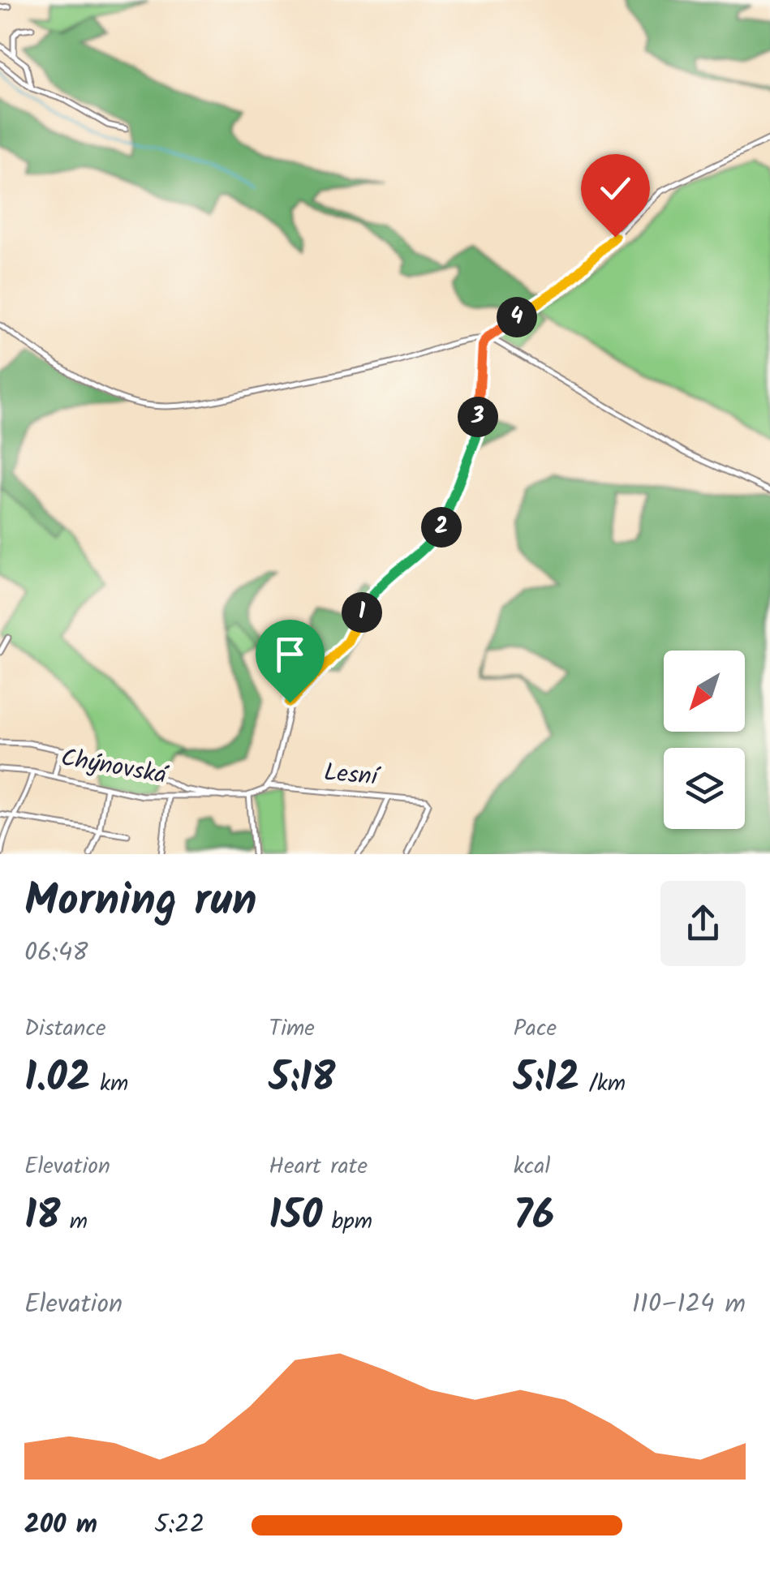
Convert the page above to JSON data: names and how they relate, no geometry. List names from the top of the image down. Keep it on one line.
{"streets":{"street":["Chýnovská","Lesní"]},"crossings":[["Chýnovská","Lesní"]],"north":"bottom left","page":{"pins":["4","3","2","1"],"heading":["Morning run","06:48"],"stats":[["Distance","1.02 km"],["Time","5:18"],["Pace","5:12 /km"],["Elevation","18 m"],["Heart rate","150 bpm"],["kcal","76"]],"chart":["Elevation","110–124 m"],"list":[{"name":"200 m","note":"5:22"}]}}
